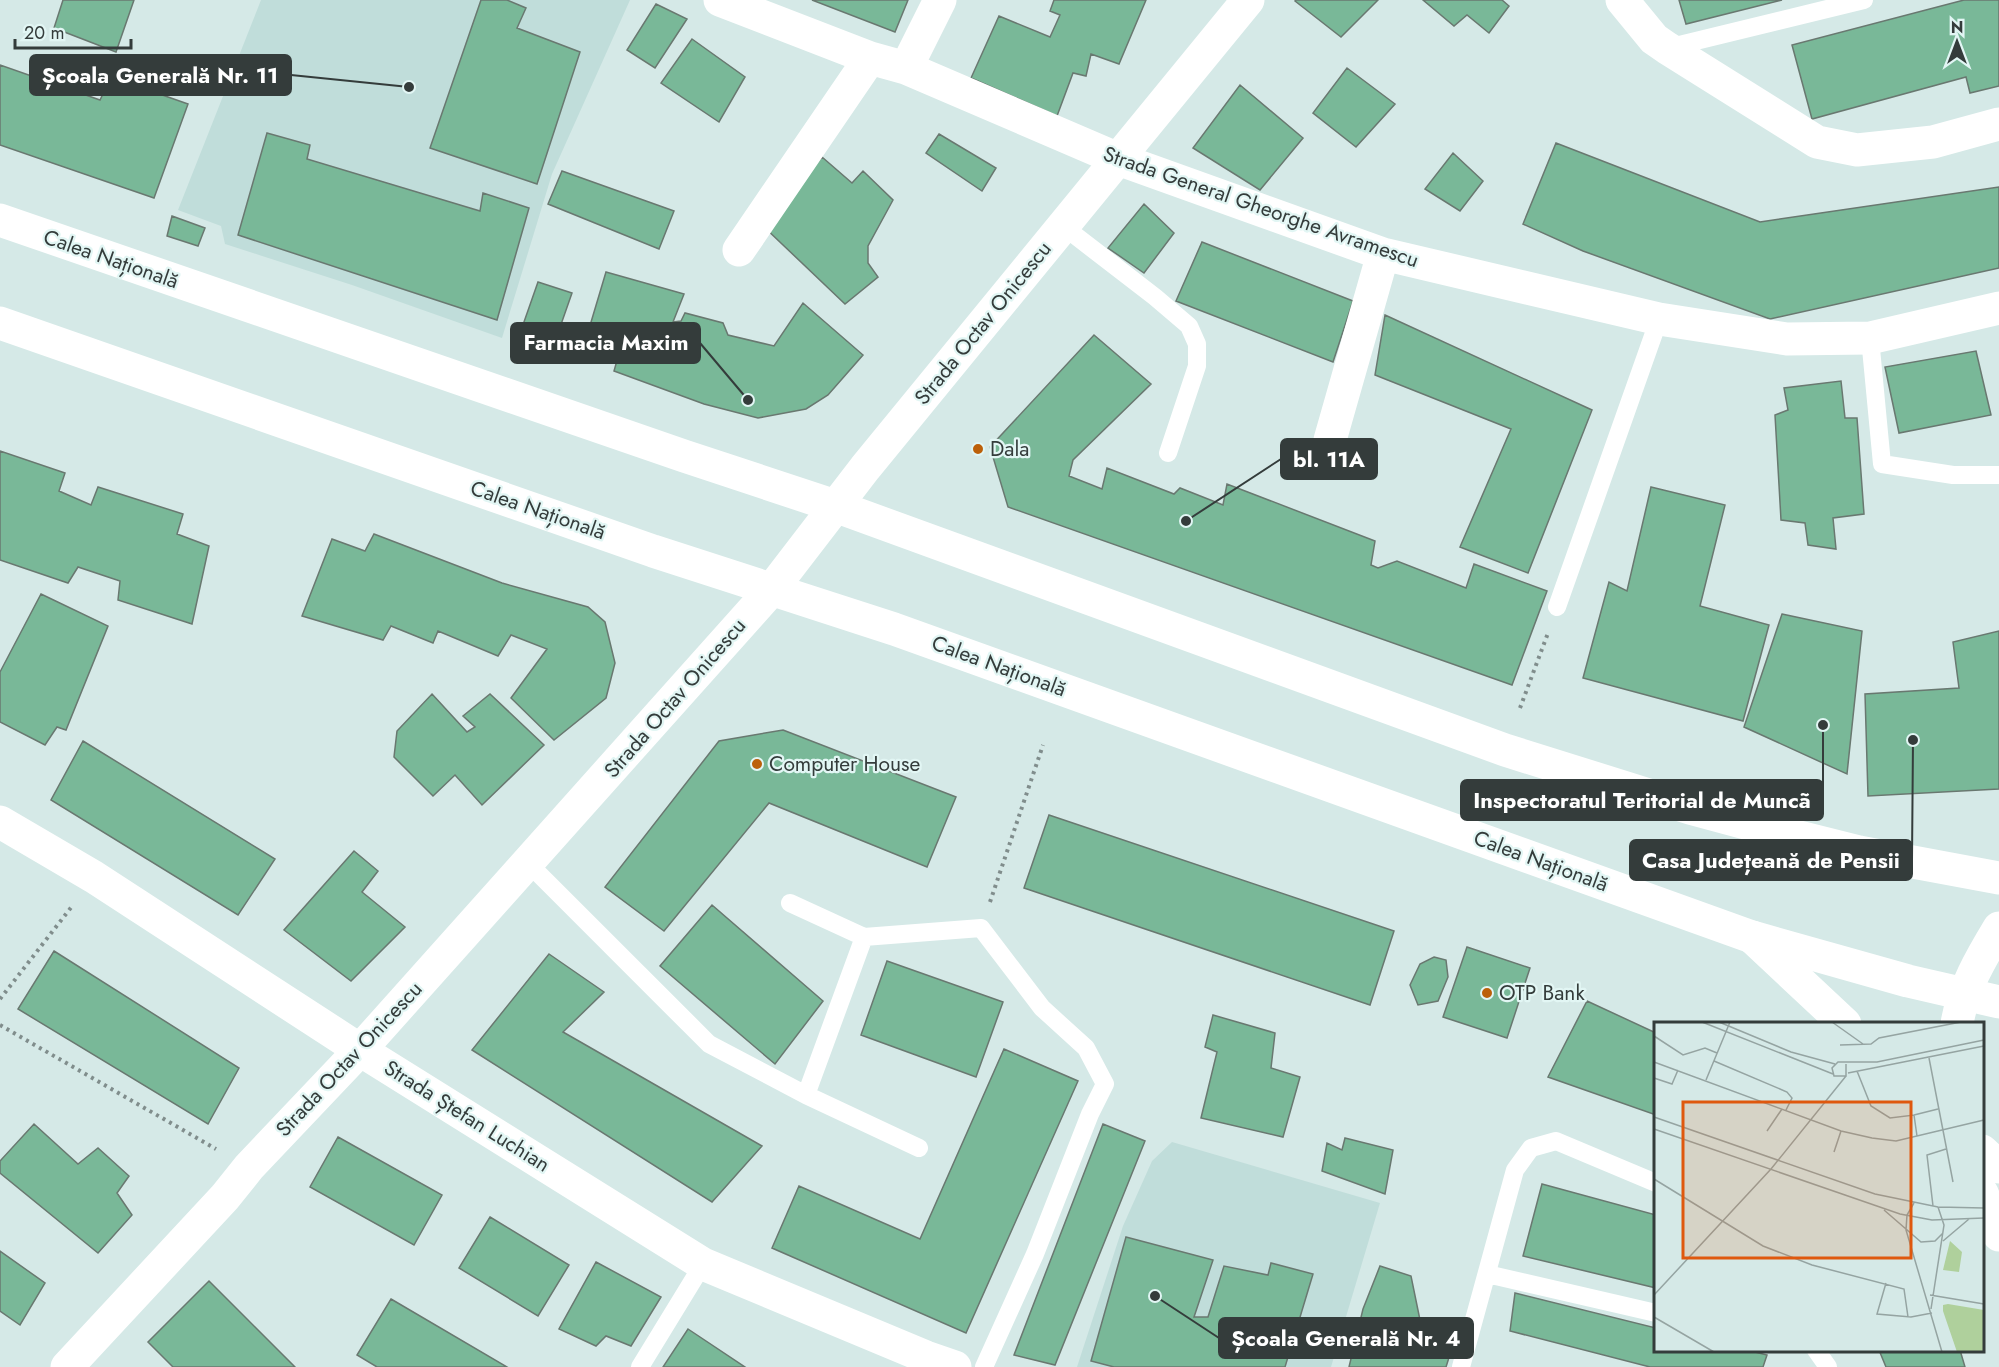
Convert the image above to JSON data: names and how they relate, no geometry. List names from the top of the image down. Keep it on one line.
{"streets":{"street":["Strada General Gheorghe Avramescu","Calea Națională","Strada Octav Onicescu","Strada Ștefan Luchian"]},"crossings":[["Strada General Gheorghe Avramescu","Strada Octav Onicescu"],["Calea Națională","Strada Octav Onicescu"],["Strada Octav Onicescu","Strada Ștefan Luchian"]],"places":["Școala Generală Nr. 11","Farmacia Maxim","Dala","bl. 11A","Inspectoratul Teritorial de Muncã","Casa Județeană de Pensii","Computer House","OTP Bank","Școala Generală Nr. 4"],"scale_bar":"20 m","north":"top"}
